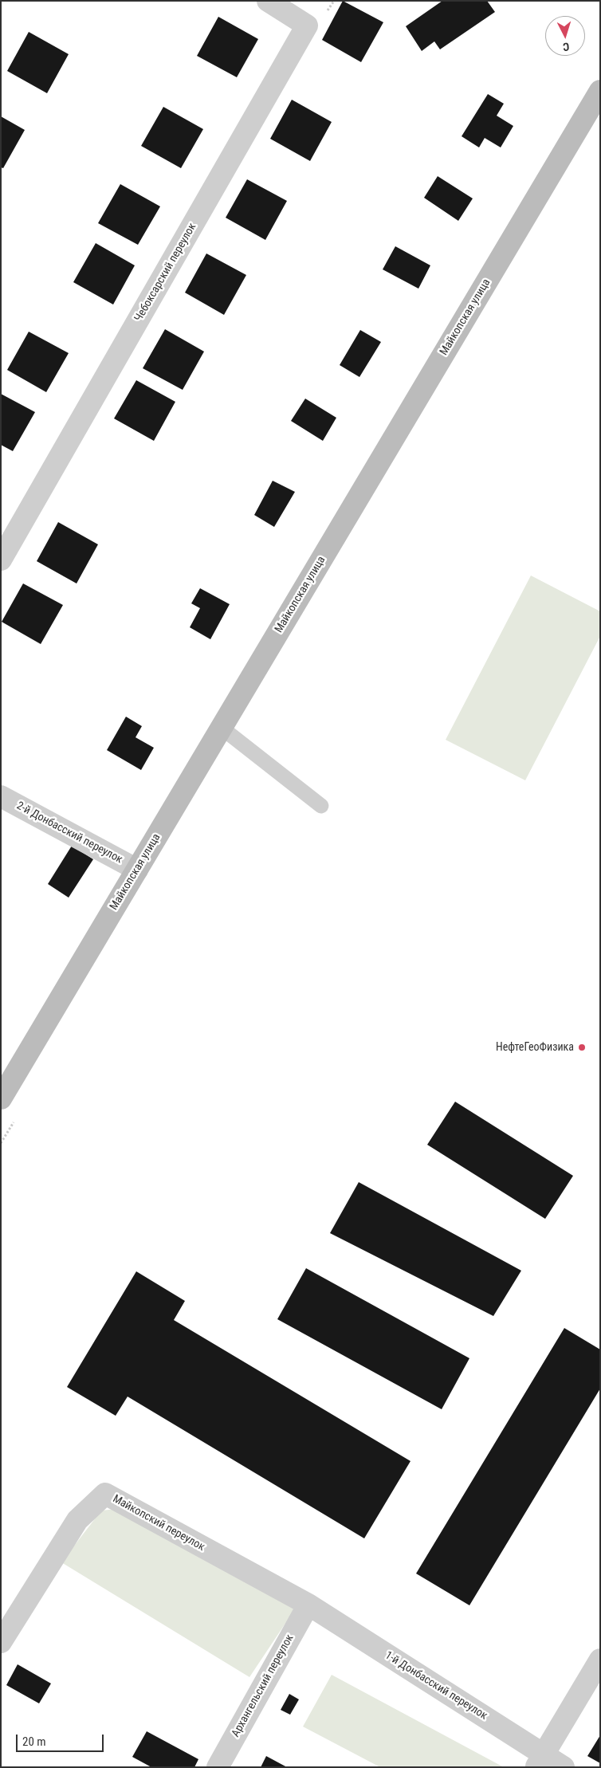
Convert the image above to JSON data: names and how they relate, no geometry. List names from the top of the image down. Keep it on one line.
{"streets":{"street":["Чебоксарский переулок","Майкопская улица","2-й Донбасский переулок","Майкопский переулок","Архангельский переулок","1-й Донбасский переулок"]},"crossings":[["Майкопская улица","2-й Донбасский переулок"],["Майкопский переулок","Архангельский переулок"],["Майкопский переулок","1-й Донбасский переулок"],["Архангельский переулок","1-й Донбасский переулок"]],"places":["НефтеГеоФизика"],"scale_bar":"20 m","north":"bottom"}
